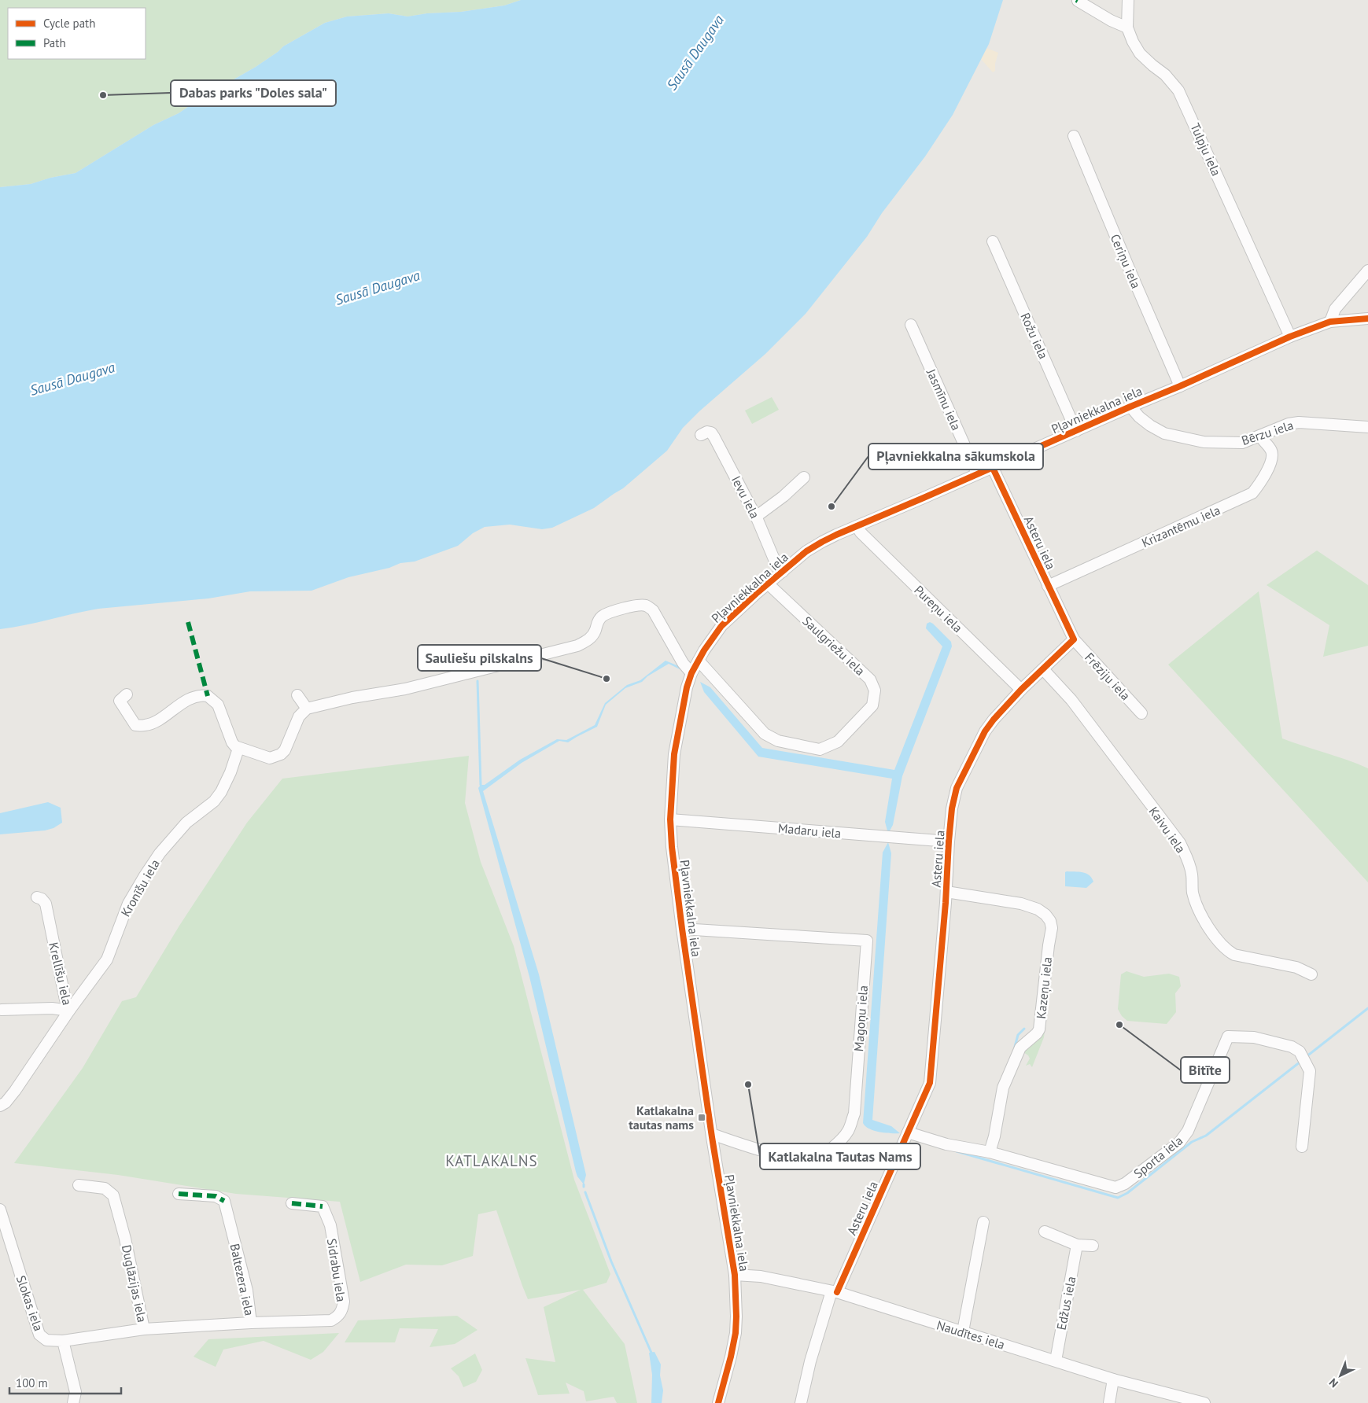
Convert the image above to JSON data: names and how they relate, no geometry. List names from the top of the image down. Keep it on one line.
{"streets":{"street":["Tulpju iela","Ceriņu iela","Rožu iela","Jasmīnu iela","Pļavniekkalna iela","Bērzu iela","Ievu iela","Krizantēmu iela","Asteru iela","Pureņu iela","Saulgriežu iela","Frēziju iela","Kaivu iela","Madaru iela","Kronīšu iela","Krellīšu iela","Kazeņu iela","Magoņu iela","Sporta iela","Sidrabu iela","Baltezera iela","Duglāzijas iela","Slokas iela","Edžus iela","Naudītes iela"]},"crossings":[["Tulpju iela","Pļavniekkalna iela"],["Ceriņu iela","Pļavniekkalna iela"],["Rožu iela","Pļavniekkalna iela"],["Jasmīnu iela","Pļavniekkalna iela"],["Pļavniekkalna iela","Bērzu iela"],["Pļavniekkalna iela","Ievu iela"],["Pļavniekkalna iela","Asteru iela"],["Pļavniekkalna iela","Pureņu iela"],["Pļavniekkalna iela","Saulgriežu iela"],["Pļavniekkalna iela","Madaru iela"],["Pļavniekkalna iela","Magoņu iela"],["Pļavniekkalna iela","Naudītes iela"],["Bērzu iela","Krizantēmu iela"],["Krizantēmu iela","Asteru iela"],["Asteru iela","Pureņu iela"],["Asteru iela","Frēziju iela"],["Asteru iela","Kaivu iela"],["Asteru iela","Madaru iela"],["Asteru iela","Kazeņu iela"],["Asteru iela","Sporta iela"],["Asteru iela","Naudītes iela"],["Kronīšu iela","Krellīšu iela"],["Kazeņu iela","Sporta iela"],["Sidrabu iela","Baltezera iela"],["Baltezera iela","Duglāzijas iela"],["Duglāzijas iela","Slokas iela"],["Edžus iela","Naudītes iela"]],"districts":["KATLAKALNS"],"water":["Sausā Daugava"],"places":{"other":["Dabas parks \"Doles sala\"","Pļavniekkalna sākumskola","Sauliešu pilskalns","Bitīte","Katlakalna Tautas Nams"],"transit":["Katlakalna tautas nams"]},"legend":["Cycle path","Path"],"scale_bar":"100 m","north":"bottom left"}
